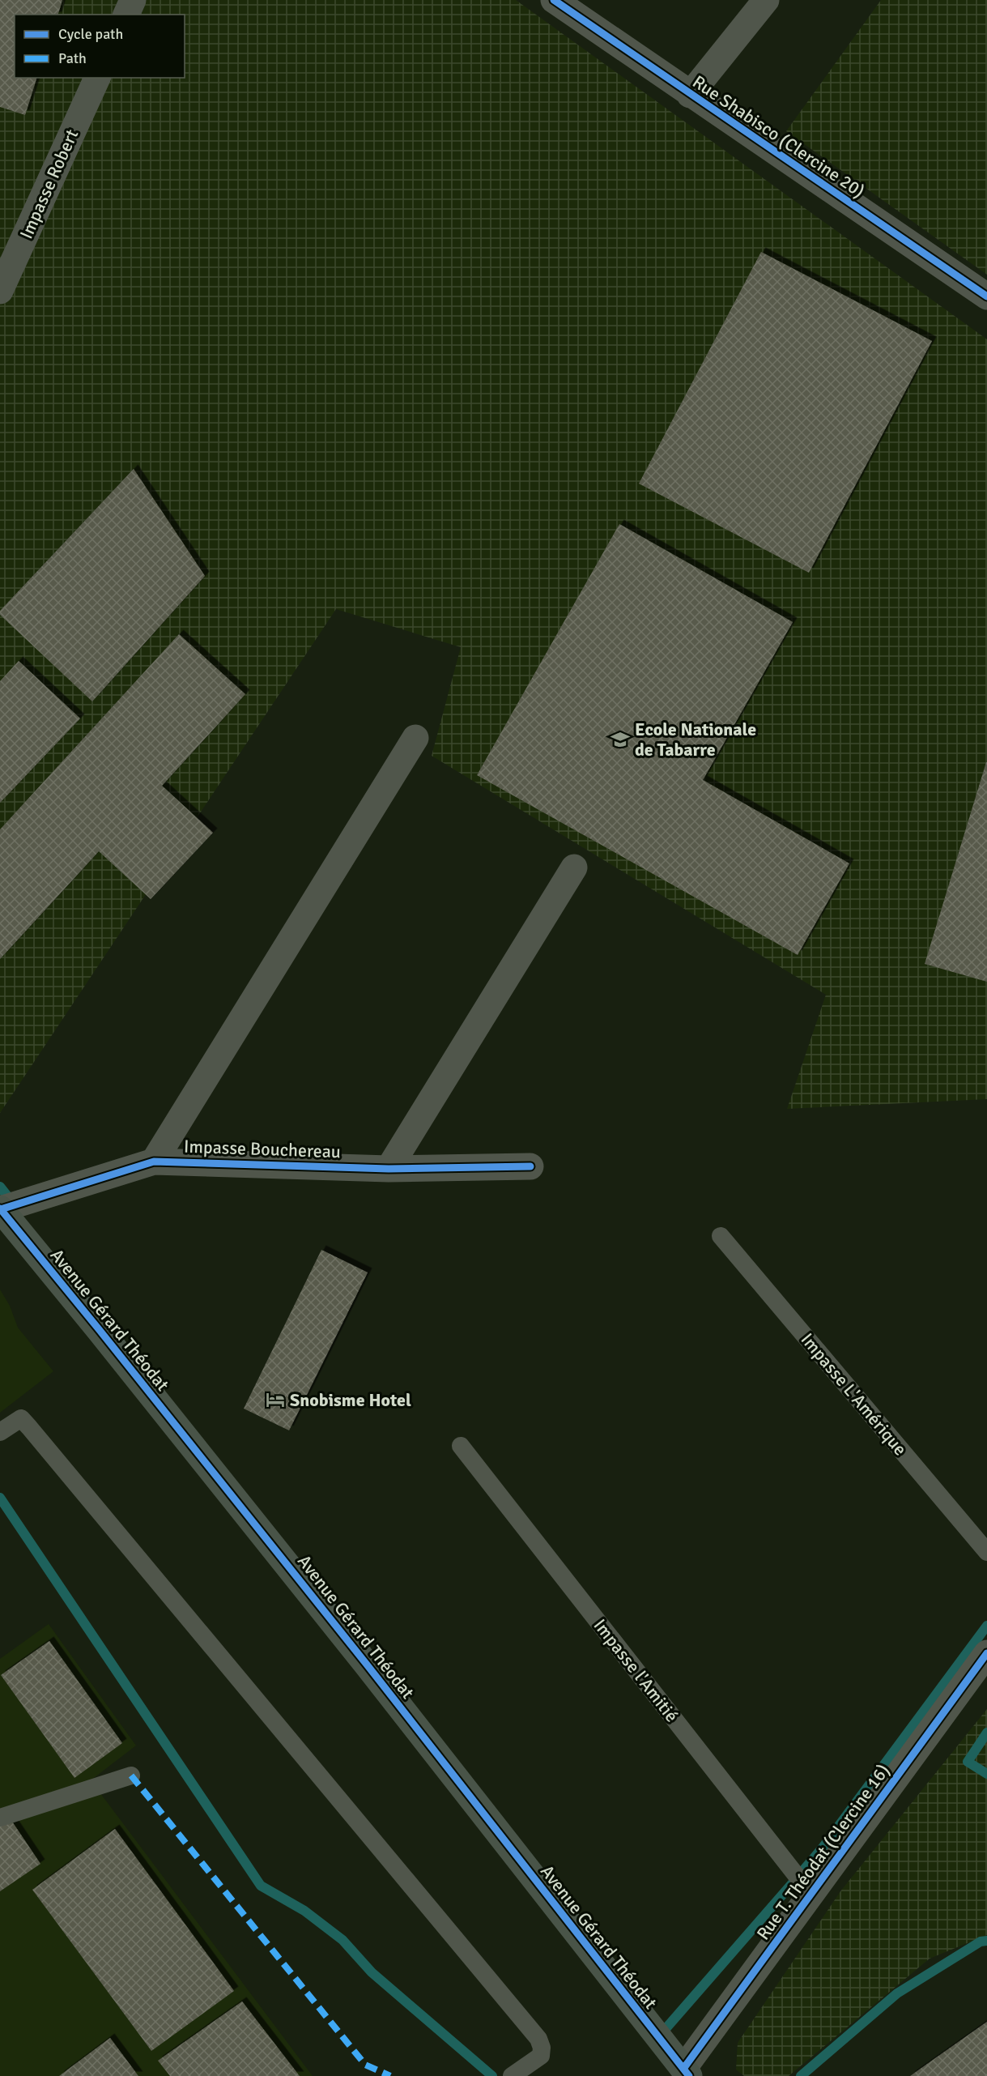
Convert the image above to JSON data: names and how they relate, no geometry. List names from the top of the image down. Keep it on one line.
{"streets":{"street":["Rue Shabisco (Clercine 20)","Impasse Robert","Impasse Bouchereau","Avenue Gérard Théodat","Rue T. Théodat (Clercine 16)"],"lane":["Impasse L'Amérique","Impasse l'Amitié"]},"crossings":[["Impasse Bouchereau","Avenue Gérard Théodat"],["Avenue Gérard Théodat","Rue T. Théodat (Clercine 16)"],["Impasse l'Amitié","Rue T. Théodat (Clercine 16)"]],"places":{"school or university":["Ecole Nationale de Tabarre"],"hotel":["Snobisme Hotel"]},"legend":["Cycle path","Path"]}
